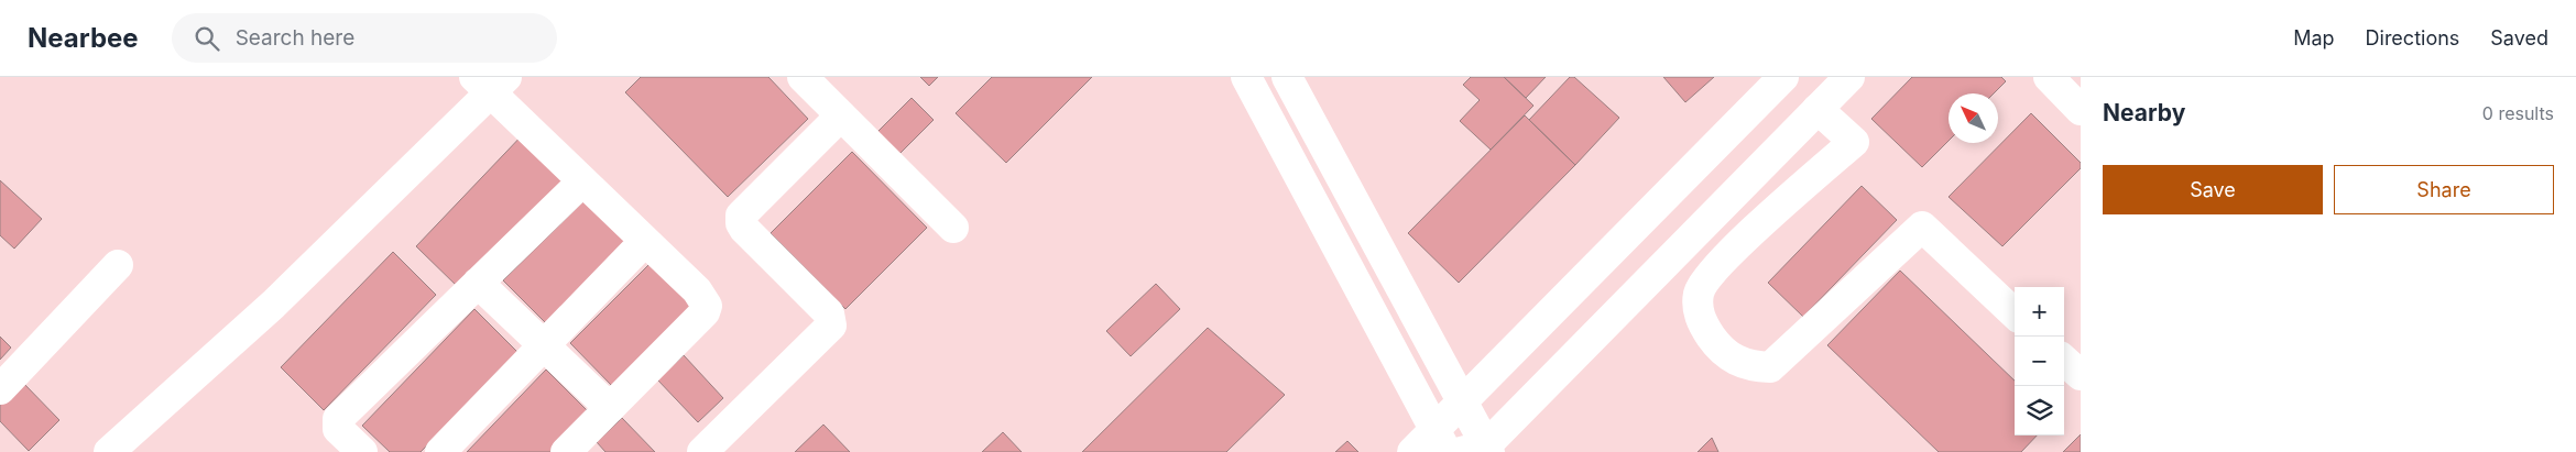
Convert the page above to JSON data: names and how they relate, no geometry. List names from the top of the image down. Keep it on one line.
{"north":"top left","page":{"header":"Nearbee","search":"Search here","nav":["Map","Directions","Saved"],"heading":["Nearby","0 results"],"buttons":["Save","Share"],"map_buttons":["+","−"]}}
